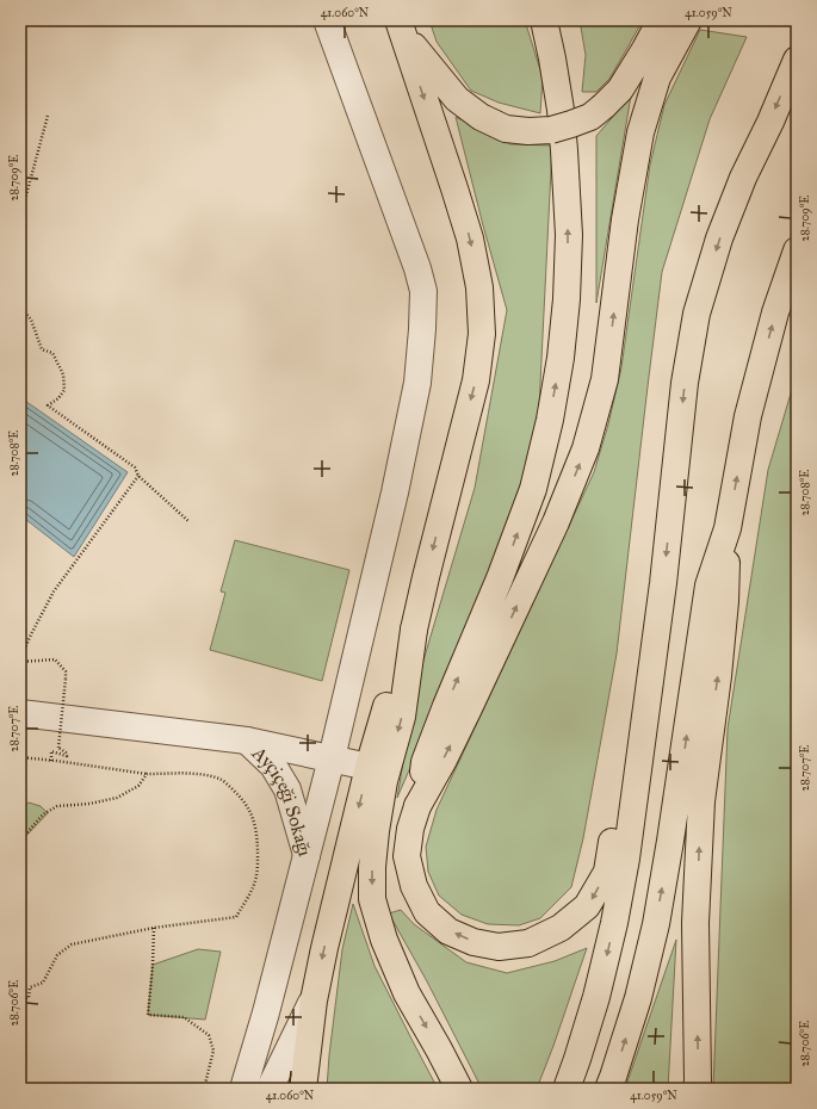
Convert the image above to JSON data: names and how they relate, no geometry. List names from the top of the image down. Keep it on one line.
{"streets":{"street":["Ayçiçeği Sokağı"]},"coordinates":["41.060°N","41.059°N","28.709°E","28.708°E","28.707°E","28.706°E"]}
